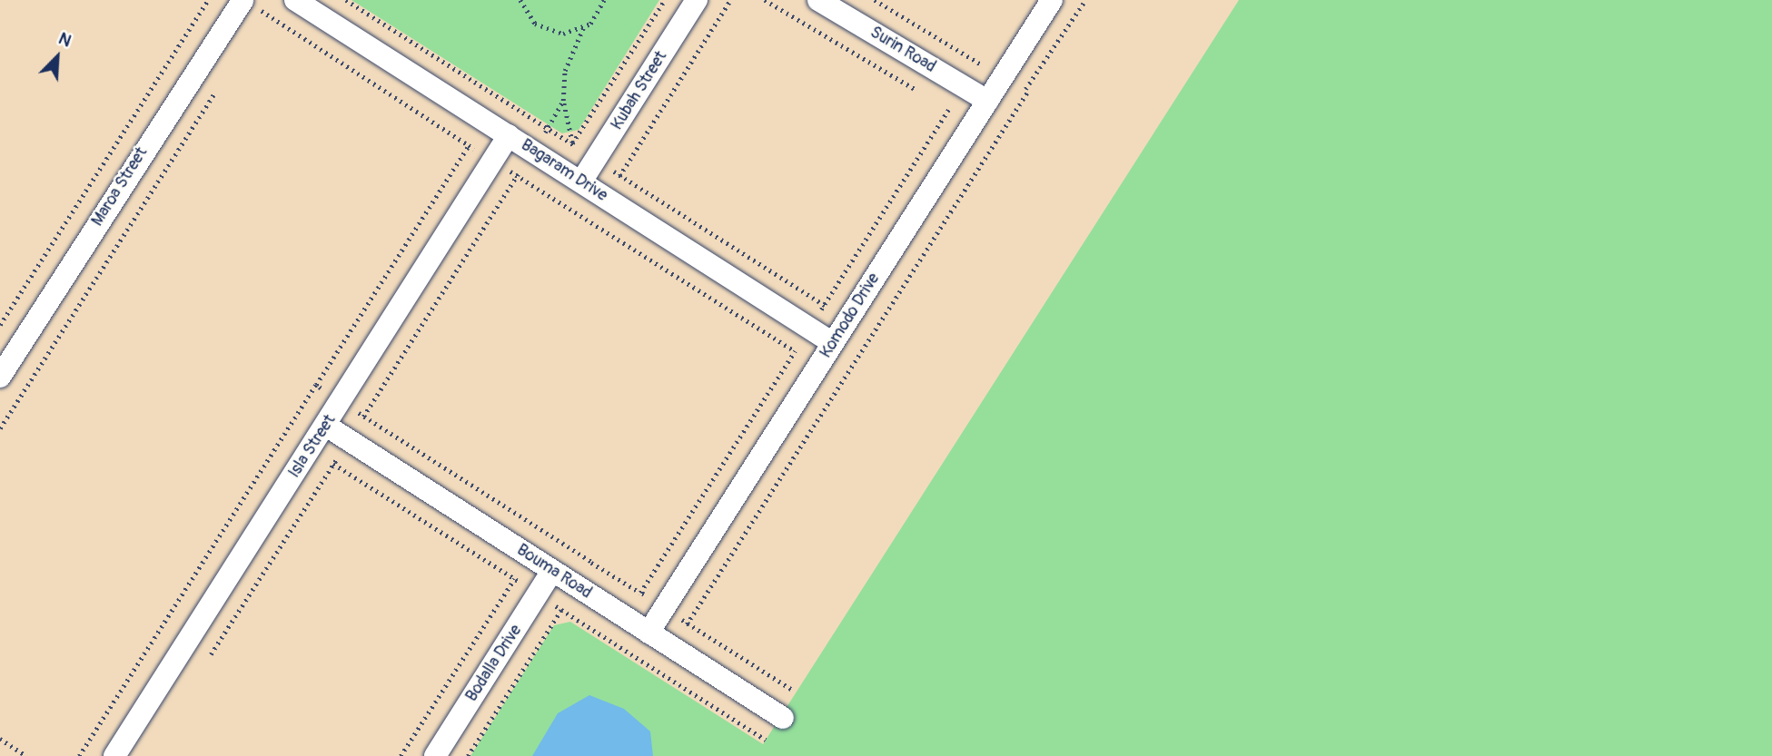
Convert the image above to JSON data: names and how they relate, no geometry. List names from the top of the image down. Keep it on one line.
{"streets":{"street":["Surin Road","Kubah Street","Bagaram Drive","Maroa Street","Komodo Drive","Isla Street","Bouma Road","Bodalla Drive"]},"crossings":[["Surin Road","Komodo Drive"],["Kubah Street","Bagaram Drive"],["Bagaram Drive","Komodo Drive"],["Bagaram Drive","Isla Street"],["Komodo Drive","Bouma Road"],["Isla Street","Bouma Road"],["Bouma Road","Bodalla Drive"]],"north":"top right"}
